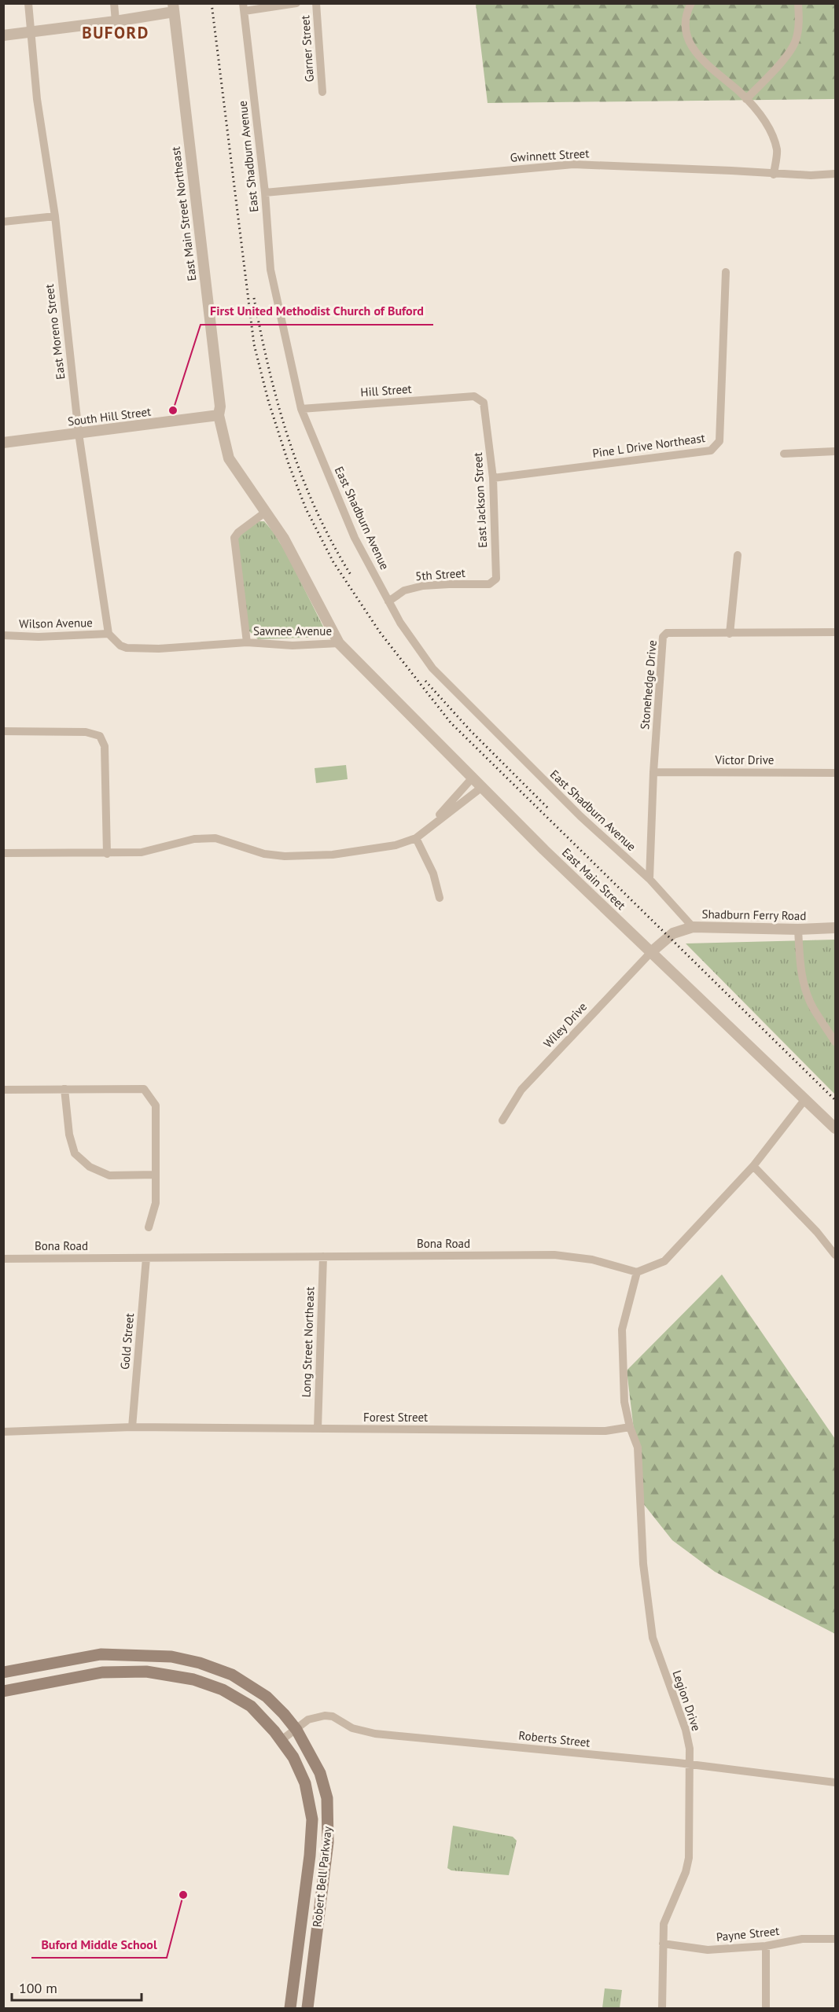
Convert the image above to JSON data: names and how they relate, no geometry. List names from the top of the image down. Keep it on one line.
{"streets":{"main road":["Robert Bell Parkway"],"street":["Garner Street","Gwinnett Street","East Shadburn Avenue","East Main Street Northeast","East Moreno Street","Hill Street","South Hill Street","Pine L Drive Northeast","East Jackson Street","5th Street","Wilson Avenue","Sawnee Avenue","Stonehedge Drive","Victor Drive","East Main Street","Shadburn Ferry Road","Wiley Drive","Bona Road","Gold Street","Long Street Northeast","Forest Street","Legion Drive","Roberts Street","Payne Street"]},"crossings":[["Gwinnett Street","East Shadburn Avenue"],["East Shadburn Avenue","Hill Street"],["East Shadburn Avenue","5th Street"],["East Shadburn Avenue","Stonehedge Drive"],["East Shadburn Avenue","Shadburn Ferry Road"],["East Main Street Northeast","South Hill Street"],["East Main Street Northeast","Sawnee Avenue"],["East Main Street Northeast","East Main Street"],["East Moreno Street","South Hill Street"],["East Moreno Street","Wilson Avenue"],["East Moreno Street","Sawnee Avenue"],["Hill Street","East Jackson Street"],["Pine L Drive Northeast","East Jackson Street"],["East Jackson Street","5th Street"],["Wilson Avenue","Sawnee Avenue"],["Sawnee Avenue","East Main Street"],["Stonehedge Drive","Victor Drive"],["East Main Street","Shadburn Ferry Road"],["East Main Street","Wiley Drive"],["Shadburn Ferry Road","Wiley Drive"],["Bona Road","Gold Street"],["Bona Road","Long Street Northeast"],["Gold Street","Forest Street"],["Long Street Northeast","Forest Street"],["Forest Street","Legion Drive"],["Legion Drive","Roberts Street"],["Legion Drive","Payne Street"],["Roberts Street","Robert Bell Parkway"]],"districts":["BUFORD"],"places":["First United Methodist Church of Buford","Buford Middle School"],"scale_bar":"100 m"}
